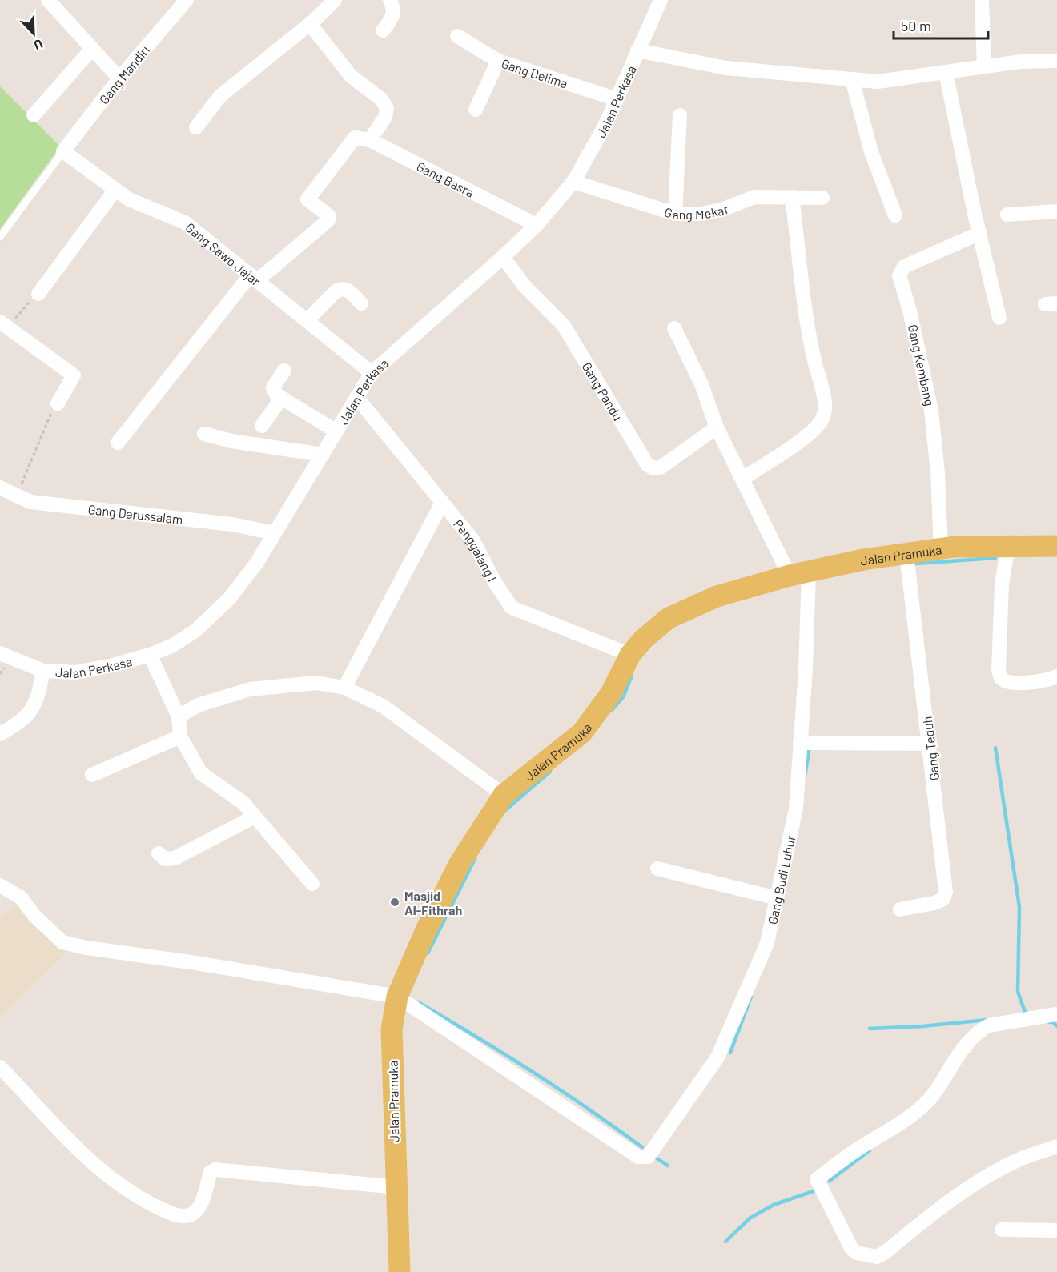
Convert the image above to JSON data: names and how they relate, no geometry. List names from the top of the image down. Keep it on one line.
{"streets":{"main road":["Jalan Pramuka"],"street":["Gang Delima","Gang Mandiri","Jalan Perkasa","Gang Basra","Gang Mekar","Gang Sawo Jajar","Gang Kembang","Gang Pandu","Gang Darussalam","Penggalang I","Gang Teduh","Gang Budi Luhur"]},"crossings":[["Gang Delima","Jalan Perkasa"],["Gang Mandiri","Gang Sawo Jajar"],["Jalan Perkasa","Gang Basra"],["Jalan Perkasa","Gang Mekar"],["Jalan Perkasa","Gang Sawo Jajar"],["Jalan Perkasa","Gang Pandu"],["Jalan Perkasa","Gang Darussalam"],["Jalan Perkasa","Penggalang I"],["Gang Basra","Gang Sawo Jajar"],["Gang Kembang","Jalan Pramuka"],["Penggalang I","Jalan Pramuka"],["Jalan Pramuka","Gang Teduh"],["Jalan Pramuka","Gang Budi Luhur"]],"places":["Masjid Al-Fithrah"],"scale_bar":"50 m","north":"bottom right"}
